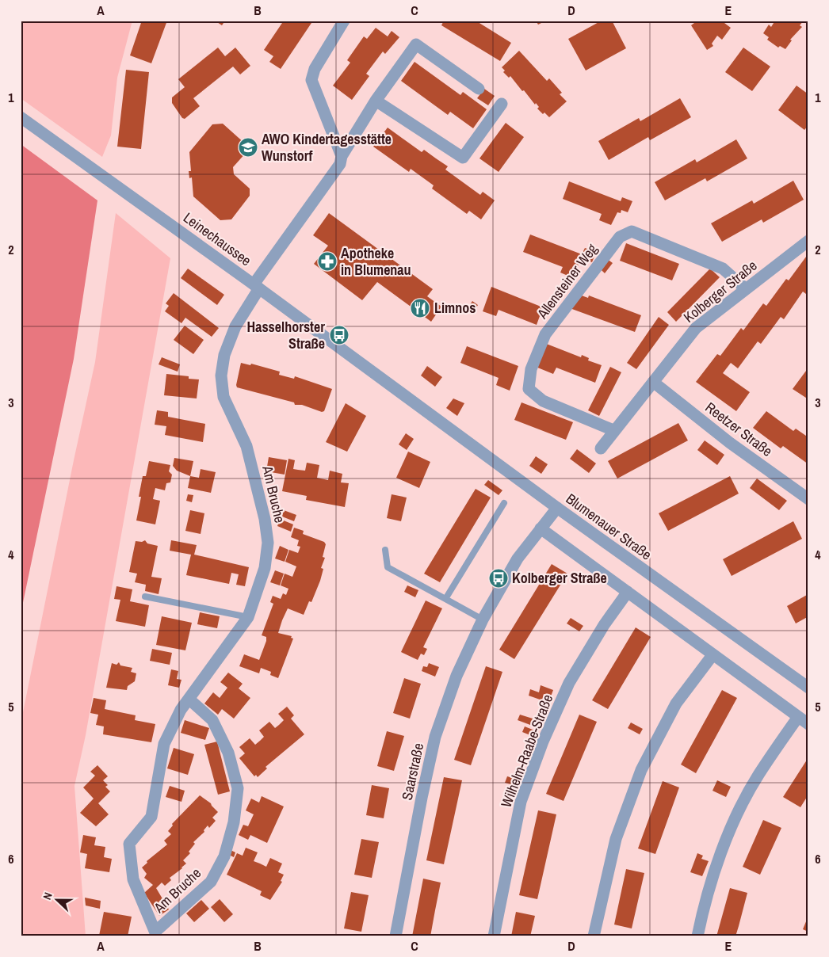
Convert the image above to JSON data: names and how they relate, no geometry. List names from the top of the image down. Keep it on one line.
{"streets":{"street":["Leinechaussee","Allensteiner Weg","Kolberger Straße","Reetzer Straße","Am Bruche","Blumenauer Straße","Wilhelm-Raabe-Straße","Saarstraße"]},"crossings":[["Leinechaussee","Am Bruche"],["Leinechaussee","Blumenauer Straße"],["Allensteiner Weg","Kolberger Straße"],["Kolberger Straße","Reetzer Straße"],["Blumenauer Straße","Saarstraße"]],"places":{"school or university":["AWO Kindertagesstätte Wunstorf"],"pharmacy":["Apotheke in Blumenau"],"restaurant":["Limnos"],"bus stop":["Hasselhorster Straße","Kolberger Straße"]},"north":"left","grid":{"columns":["A","B","C","D","E"],"rows":["1","2","3","4","5","6"]}}
